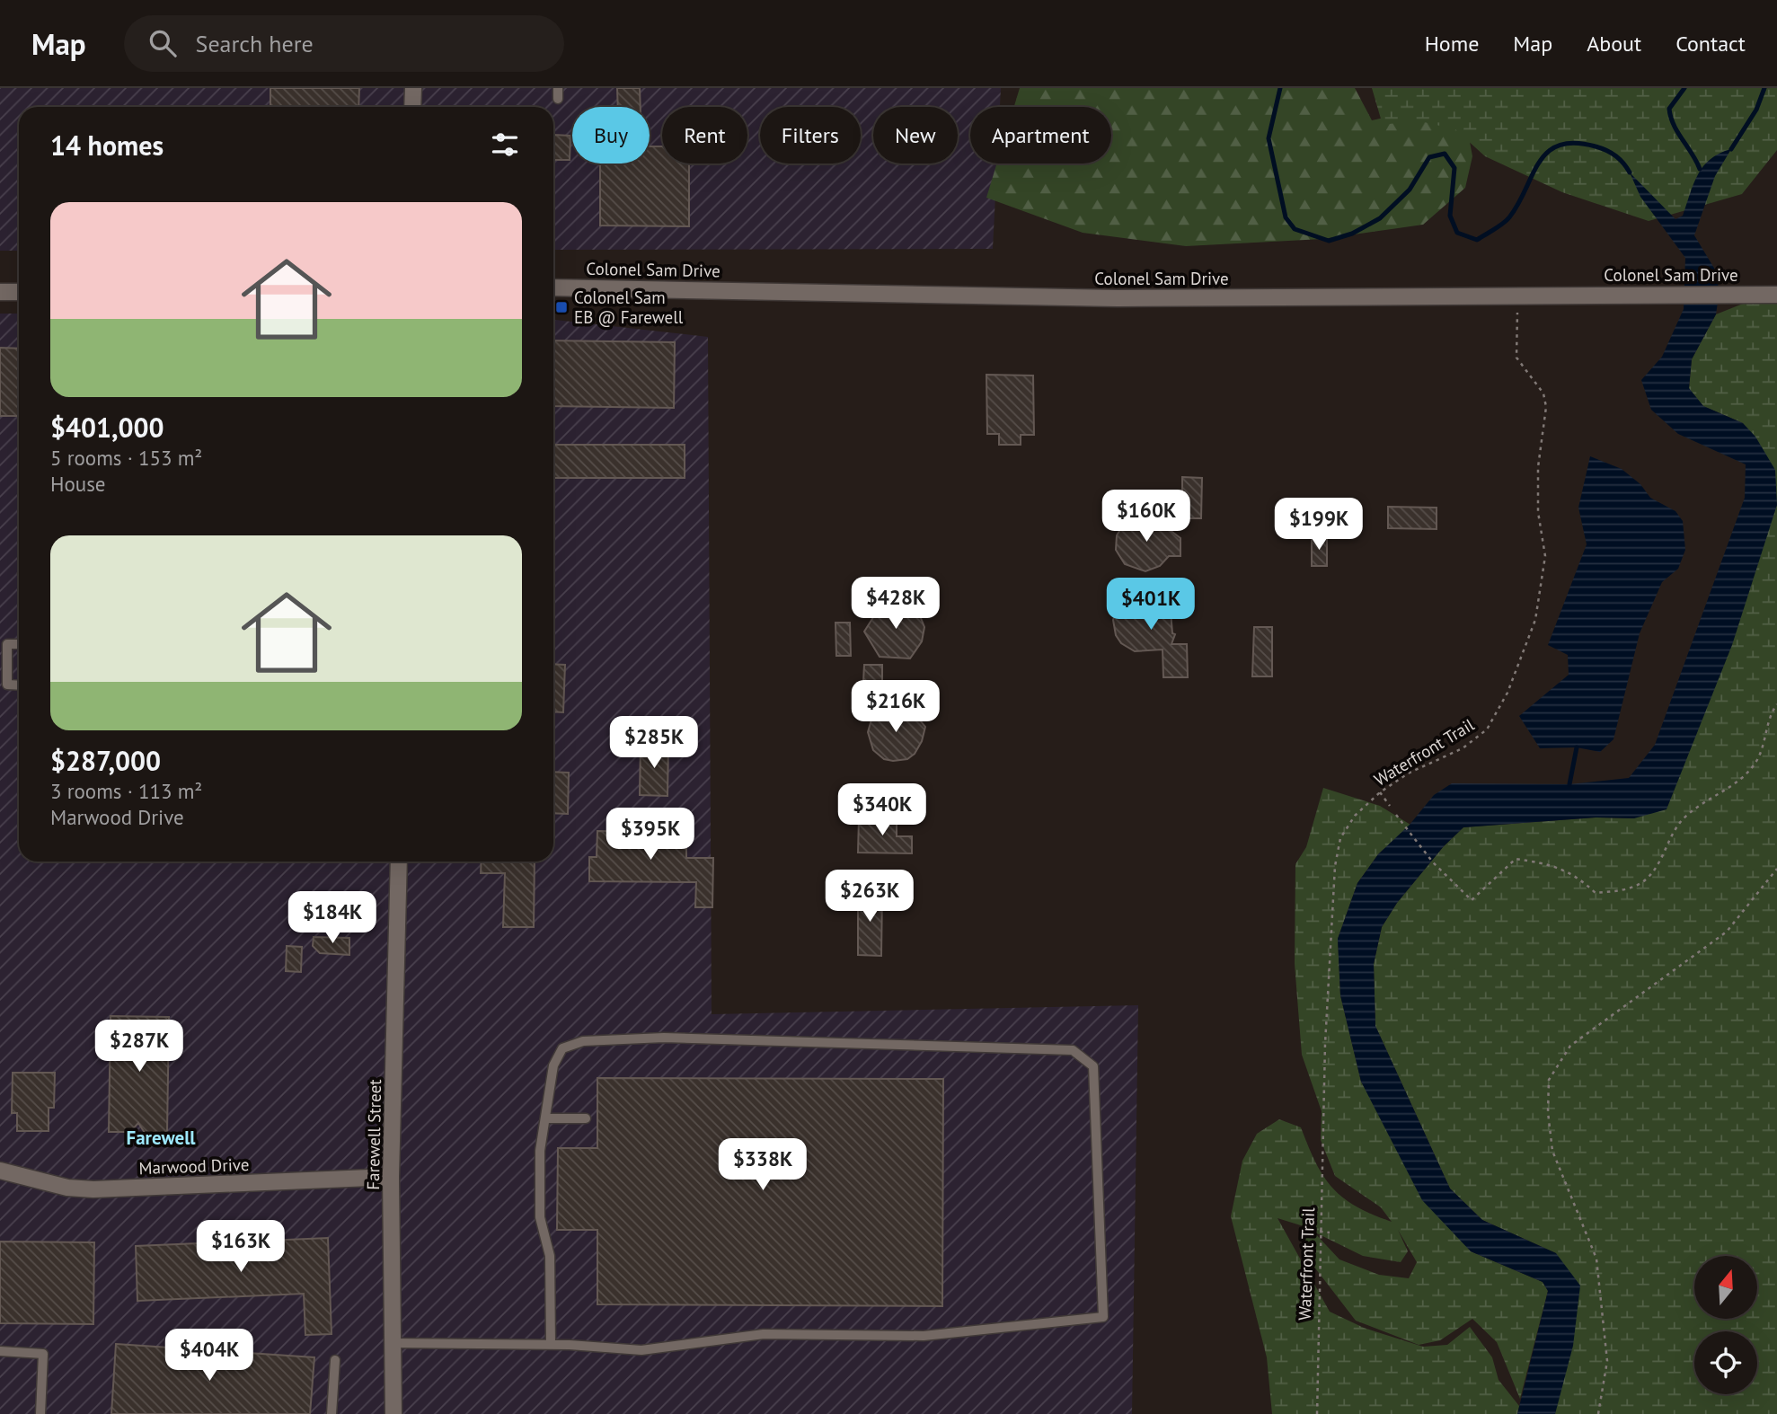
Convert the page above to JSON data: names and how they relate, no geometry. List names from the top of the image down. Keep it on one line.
{"streets":{"street":["Colonel Sam Drive","Farewell Street","Marwood Drive"],"path":["Waterfront Trail"]},"crossings":[["Farewell Street","Marwood Drive"]],"districts":["Farewell"],"places":{"transit":["Colonel Sam EB @ Farewell"]},"north":"top","page":{"header":"Map","search":"Search here","nav":["Home","Map","About","Contact"],"chip":["Buy","Rent","Filters","New","Apartment"],"heading":"14 homes","list":[{"name":"$401,000","note":"5 rooms · 153 m² · House"},{"name":"$287,000","note":"3 rooms · 113 m² · Marwood Drive"}],"price":["$160K","$199K","$428K","$401K","$216K","$285K","$340K","$395K","$263K","$184K","$287K","$338K","$163K","$404K"]}}
